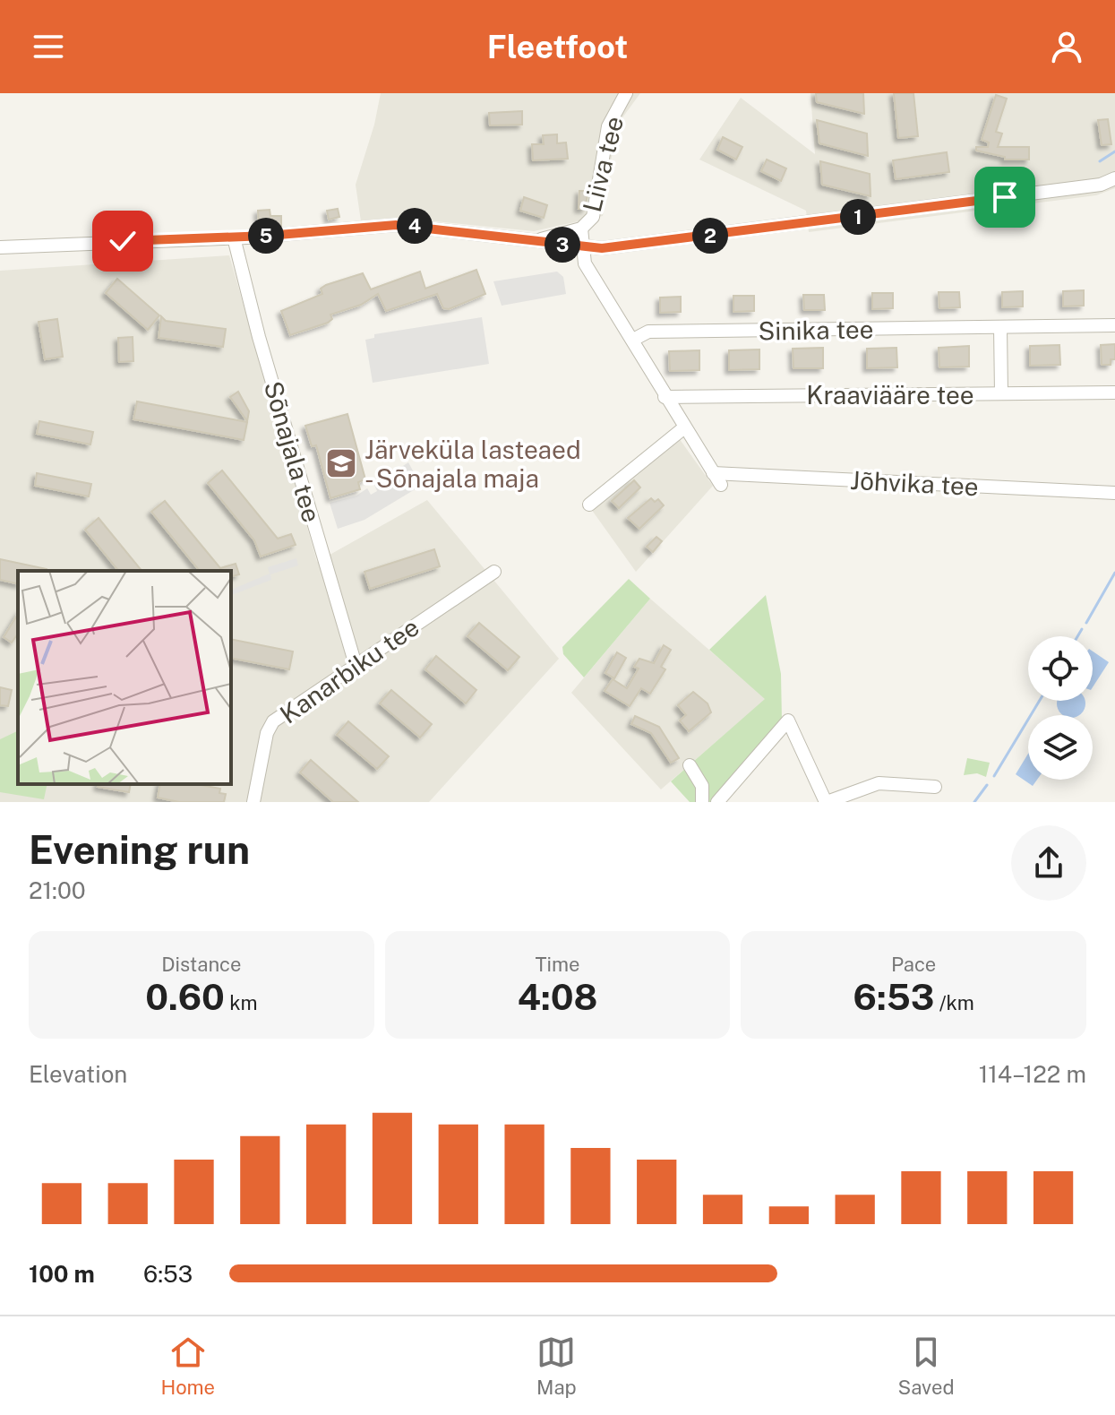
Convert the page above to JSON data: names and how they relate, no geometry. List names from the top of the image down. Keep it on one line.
{"streets":{"street":["Liiva tee","Sinika tee","Kraaviääre tee","Sõnajala tee","Jõhvika tee","Kanarbiku tee"]},"crossings":[["Sõnajala tee","Kanarbiku tee"]],"places":{"school or university":["Järveküla lasteaed - Sõnajala maja"]},"page":{"header":"Fleetfoot","pins":["1","4","2","5","3"],"heading":["Evening run","21:00"],"stats":[["Distance","0.60 km"],["Time","4:08"],["Pace","6:53 /km"]],"chart":["Elevation","114–122 m"],"list":[{"name":"100 m","note":"6:53"}],"tabs":["Home","Map","Saved"]}}
